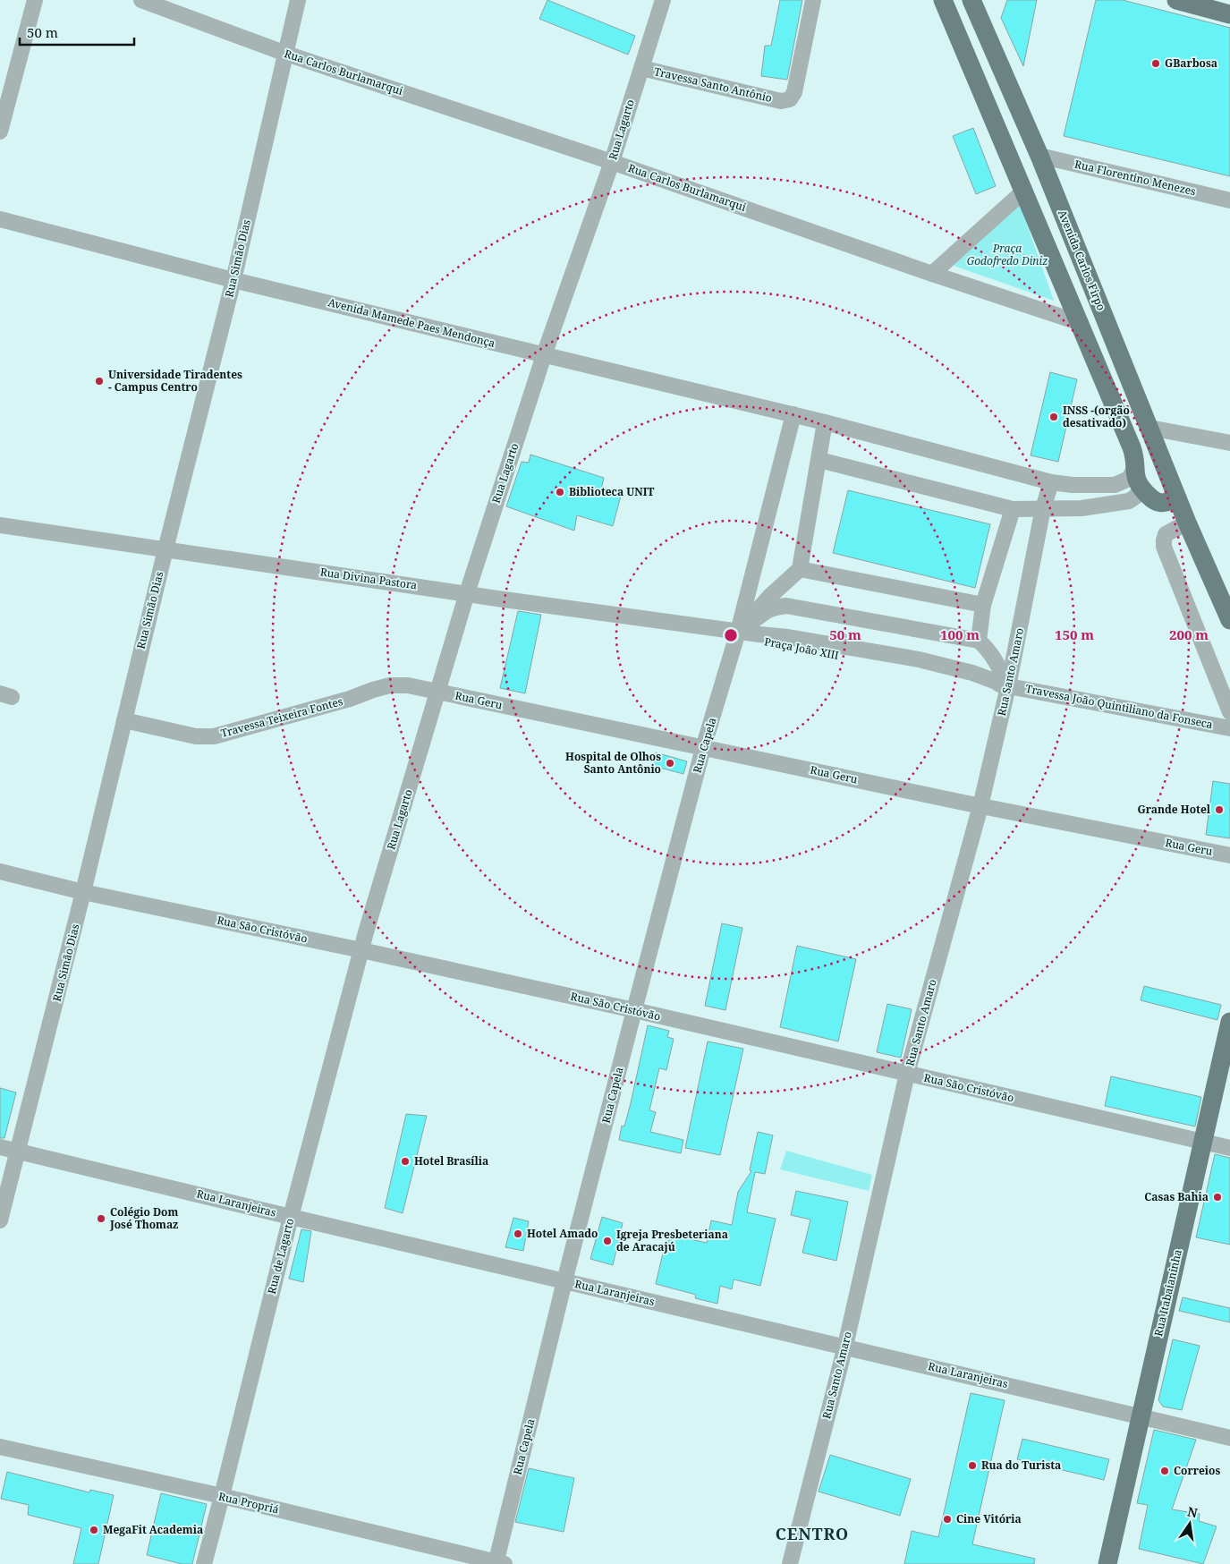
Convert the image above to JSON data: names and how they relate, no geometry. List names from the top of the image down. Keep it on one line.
{"streets":{"main road":["Avenida Carlos Firpo","Rua Itabaianinha"],"street":["Rua Carlos Burlamarqui","Travessa Santo Antônio","Rua Lagarto","Rua Florentino Menezes","Rua Simão Dias","Avenida Mamede Paes Mendonça","Rua Divina Pastora","Praça João XIII","Rua Santo Amaro","Rua Geru","Travessa João Quintiliano da Fonseca","Travessa Teixeira Fontes","Rua Capela","Rua São Cristóvão","Rua Laranjeiras","Rua de Lagarto","Rua Propriá"]},"crossings":[["Rua Carlos Burlamarqui","Rua Lagarto"],["Rua Carlos Burlamarqui","Rua Simão Dias"],["Travessa Santo Antônio","Rua Lagarto"],["Rua Lagarto","Avenida Mamede Paes Mendonça"],["Rua Lagarto","Rua Divina Pastora"],["Rua Lagarto","Rua Geru"],["Rua Lagarto","Travessa Teixeira Fontes"],["Rua Lagarto","Rua São Cristóvão"],["Rua Lagarto","Rua de Lagarto"],["Rua Florentino Menezes","Avenida Carlos Firpo"],["Rua Simão Dias","Avenida Mamede Paes Mendonça"],["Rua Simão Dias","Rua Divina Pastora"],["Rua Simão Dias","Travessa Teixeira Fontes"],["Rua Simão Dias","Rua São Cristóvão"],["Rua Simão Dias","Rua Laranjeiras"],["Rua Divina Pastora","Praça João XIII"],["Rua Divina Pastora","Rua Capela"],["Praça João XIII","Rua Santo Amaro"],["Praça João XIII","Travessa João Quintiliano da Fonseca"],["Praça João XIII","Rua Capela"],["Rua Santo Amaro","Rua Geru"],["Rua Santo Amaro","Travessa João Quintiliano da Fonseca"],["Rua Santo Amaro","Rua São Cristóvão"],["Rua Santo Amaro","Rua Laranjeiras"],["Rua Geru","Travessa Teixeira Fontes"],["Rua Geru","Rua Capela"],["Rua Capela","Rua São Cristóvão"],["Rua Capela","Rua Laranjeiras"],["Rua Capela","Rua Propriá"],["Rua São Cristóvão","Rua de Lagarto"],["Rua São Cristóvão","Rua Itabaianinha"],["Rua Laranjeiras","Rua de Lagarto"],["Rua Laranjeiras","Rua Itabaianinha"],["Rua de Lagarto","Rua Propriá"]],"districts":["CENTRO"],"parks":["Praça Godofredo Diniz"],"places":["GBarbosa","Universidade Tiradentes - Campus Centro","INSS -(orgão desativado)","Biblioteca UNIT","Hospital de Olhos Santo Antônio","Grande Hotel","Hotel Brasília","Casas Bahia","Colégio Dom José Thomaz","Hotel Amado","Igreja Presbeteriana de Aracajú","Rua do Turista","Correios","Cine Vitória","MegaFit Academia"],"scale_bar":"50 m","north":"top","rings":["50 m","100 m","150 m","200 m"]}
